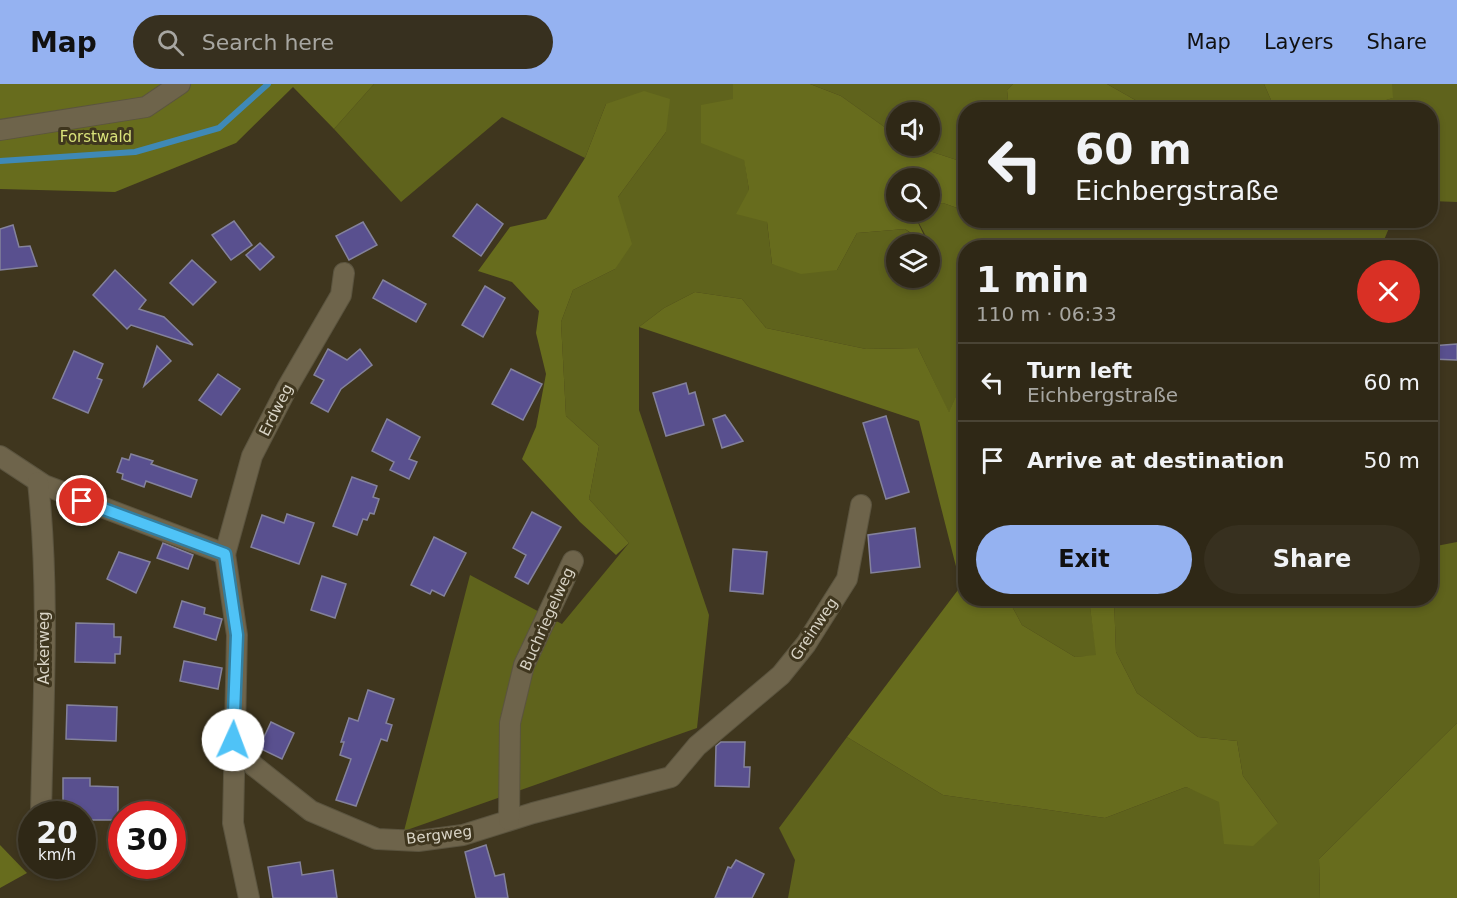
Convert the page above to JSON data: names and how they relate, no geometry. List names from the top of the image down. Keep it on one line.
{"streets":{"street":["Erdweg","Buchriegelweg","Greinweg","Ackerweg","Bergweg"]},"crossings":[["Buchriegelweg","Bergweg"],["Greinweg","Bergweg"]],"parks":["Forstwald"],"page":{"header":"Map","search":"Search here","nav":["Map","Layers","Share"],"turn":["60 m","Eichbergstraße"],"heading":["1 min","110 m · 06:33"],"list":[{"name":"Turn left","note":"Eichbergstraße","value":"60 m"},{"name":"Arrive at destination","value":"50 m"}],"buttons":["Exit","Share"],"speed":"20 km/h","limit":"30"}}
